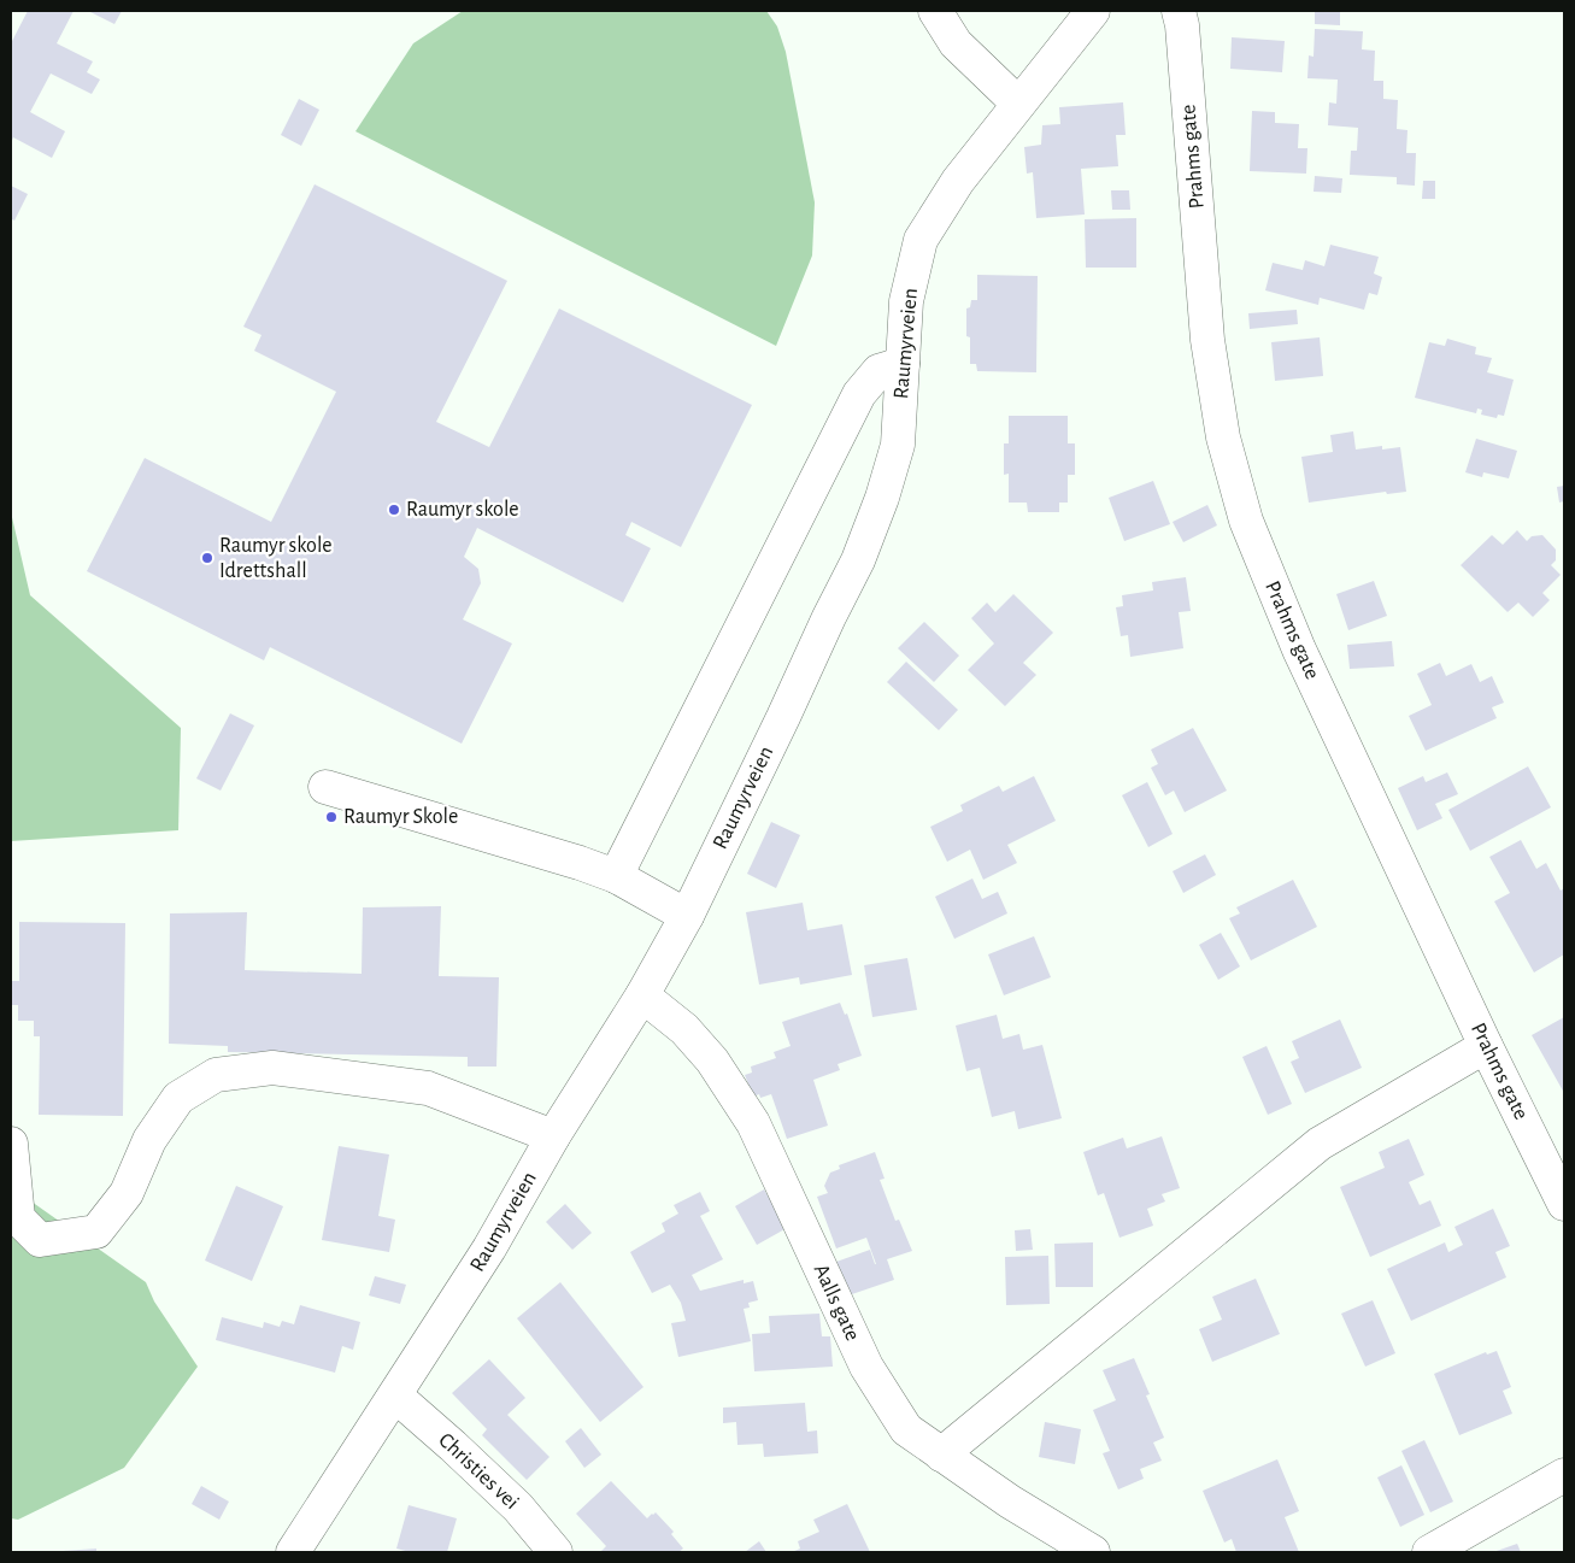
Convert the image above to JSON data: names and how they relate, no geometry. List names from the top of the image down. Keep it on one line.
{"streets":{"street":["Prahms gate","Raumyrveien","Aalls gate","Christies vei"]},"crossings":[["Raumyrveien","Aalls gate"],["Raumyrveien","Christies vei"]],"places":["Raumyr skole","Raumyr skole Idrettshall","Raumyr Skole"]}
